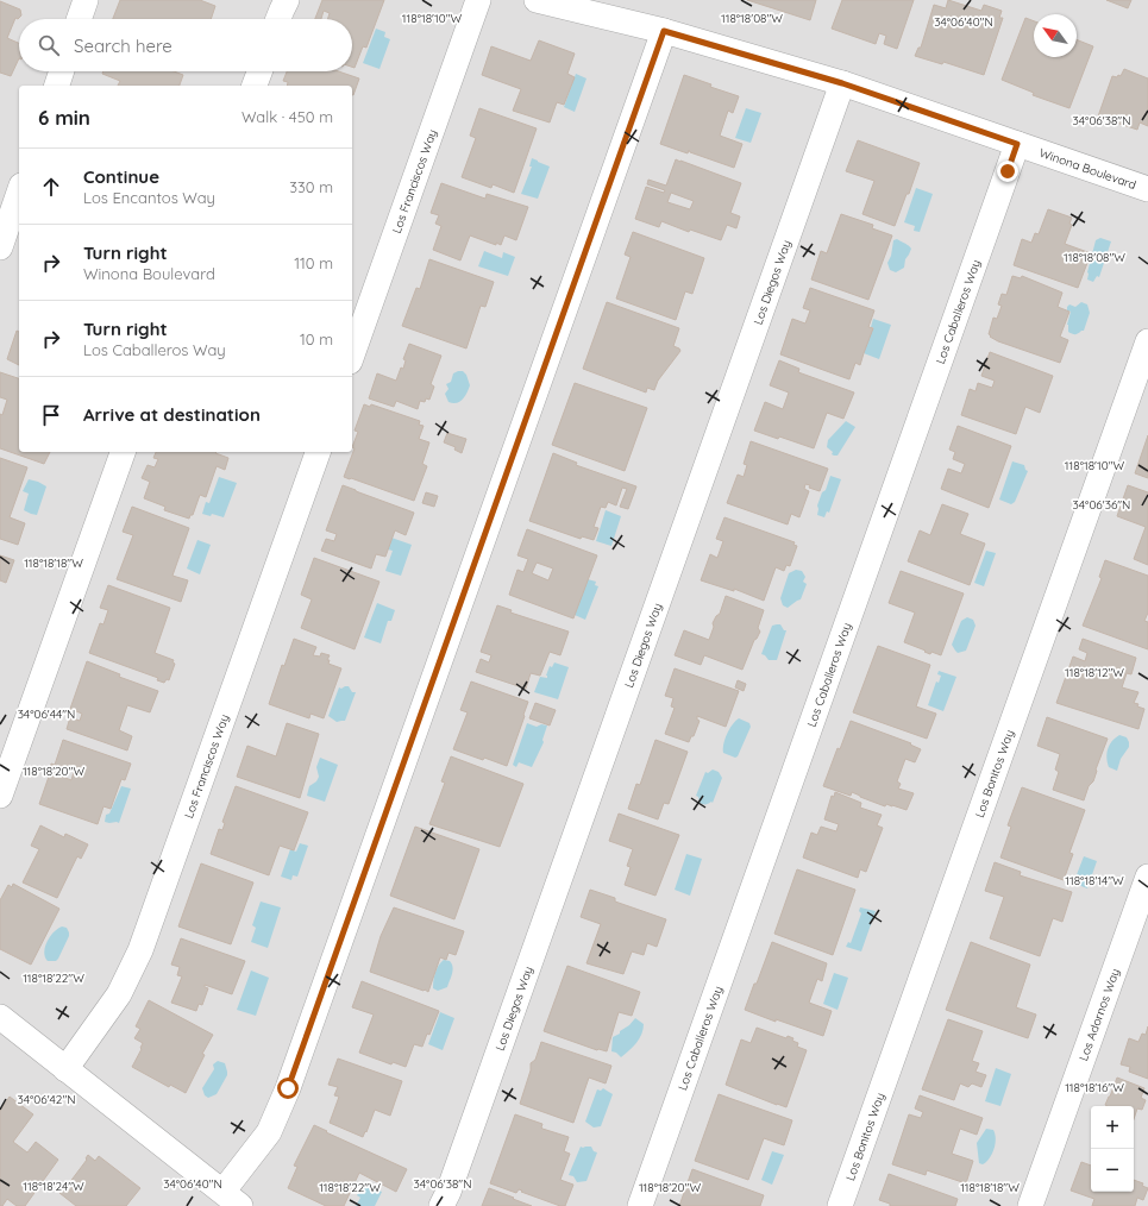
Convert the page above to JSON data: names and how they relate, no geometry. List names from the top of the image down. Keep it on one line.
{"streets":{"street":["Winona Boulevard","Los Franciscos Way","Los Diegos Way","Los Caballeros Way","Los Bonitos Way","Los Adornos Way"]},"crossings":[["Winona Boulevard","Los Diegos Way"],["Winona Boulevard","Los Caballeros Way"]],"north":"top left","page":{"search":"Search here","heading":["6 min","Walk · 450 m"],"list":[["Continue","Los Encantos Way","330 m"],["Turn right","Winona Boulevard","110 m"],["Turn right","Los Caballeros Way","10 m"],"Arrive at destination"],"map_buttons":["+","−"]},"coordinates":["118°18'10\"W","118°18'08\"W","34°06'40\"N","34°06'38\"N","34°06'36\"N","118°18'18\"W","118°18'12\"W","34°06'44\"N","118°18'20\"W","118°18'14\"W","118°18'22\"W","118°18'16\"W","34°06'42\"N","118°18'24\"W"]}
